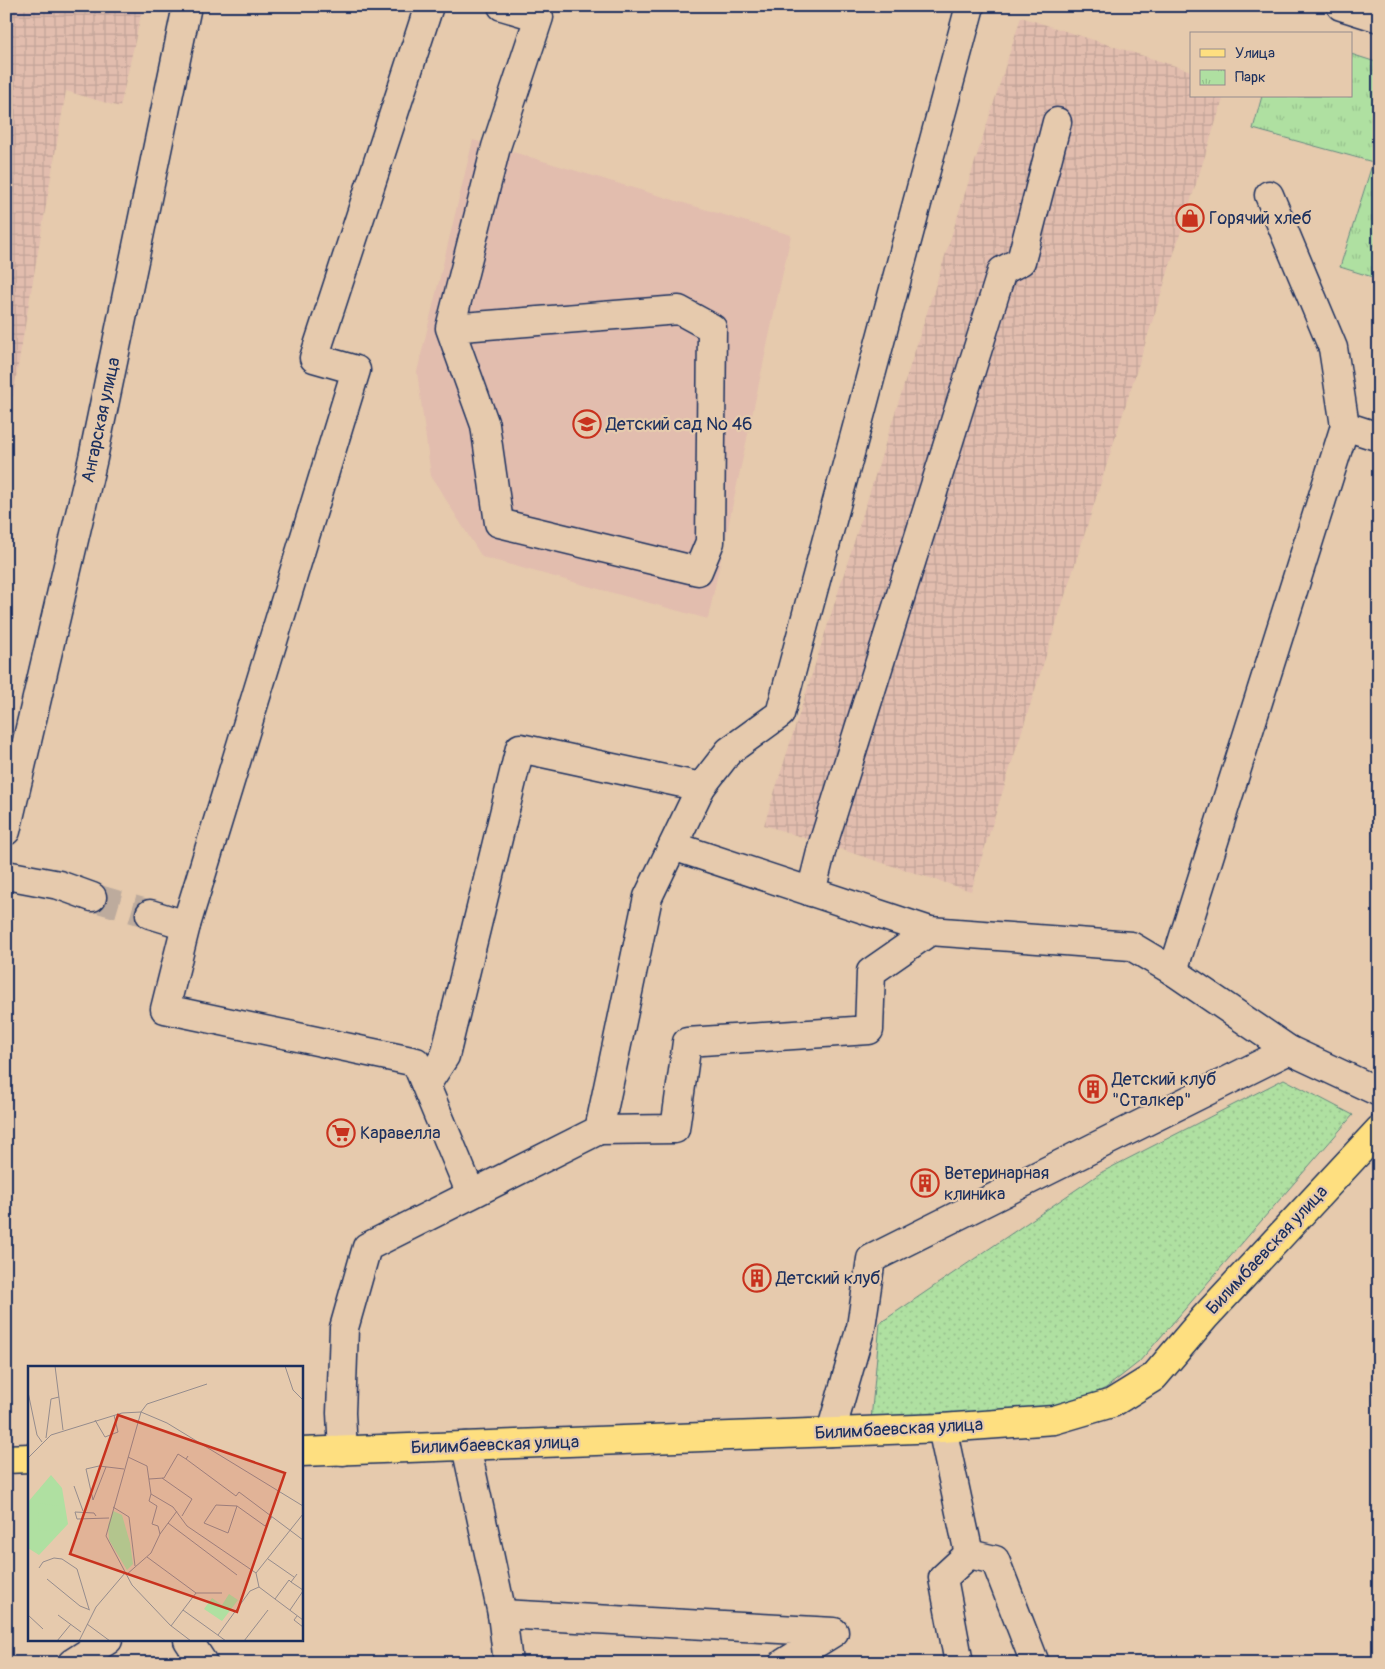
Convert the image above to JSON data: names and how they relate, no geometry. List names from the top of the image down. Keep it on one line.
{"streets":{"main road":["Билимбаевская улица"],"street":["Ангарская улица"]},"places":{"shop":["Горячий хлеб"],"school or university":["Детский сад № 46"],"building":["Детский клуб \"Сталкер\"","Ветеринарная клиника","Детский клуб"],"supermarket":["Каравелла"]},"legend":["Улица","Парк"]}
